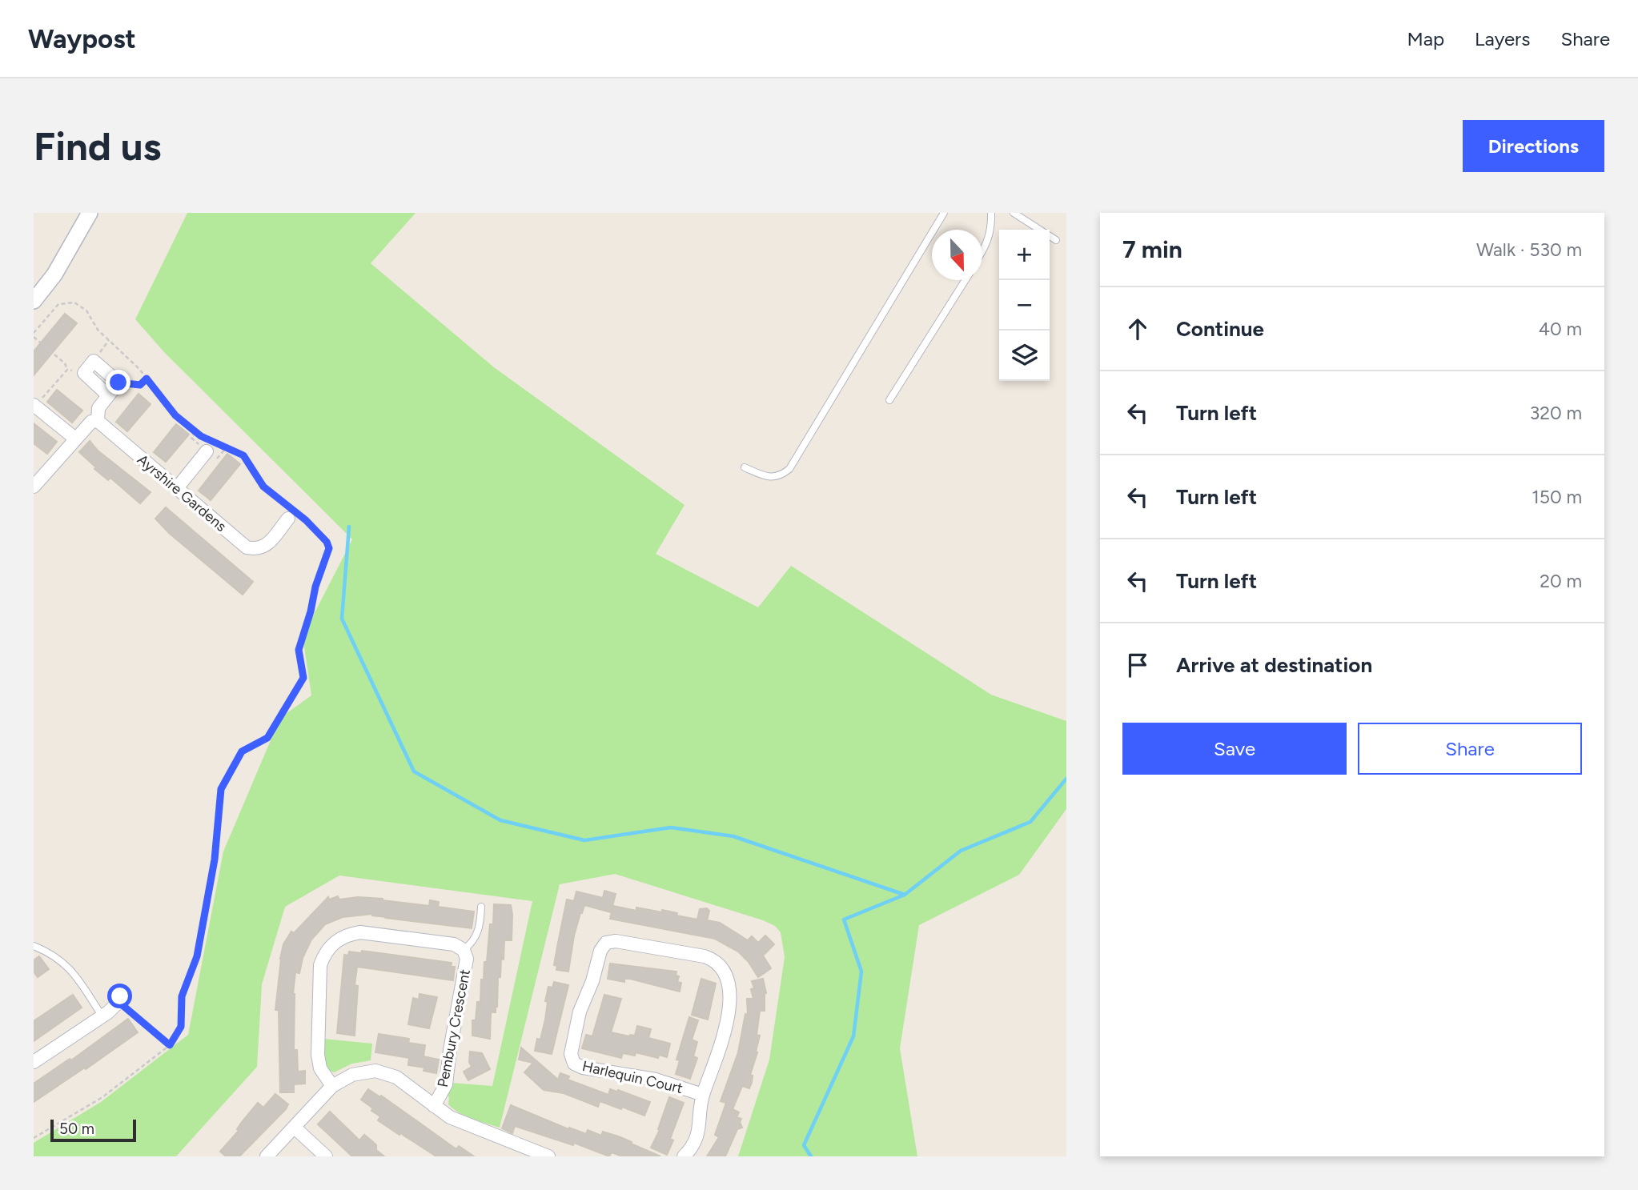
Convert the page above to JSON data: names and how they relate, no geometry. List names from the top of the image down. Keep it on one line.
{"streets":{"street":["Ayrshire Gardens","Pembury Crescent","Harlequin Court"]},"scale_bar":"50 m","north":"bottom","page":{"header":"Waypost","nav":["Map","Layers","Share"],"buttons":["Directions",["Save","Share"]],"title":"Find us","heading":["7 min","Walk · 530 m"],"map_buttons":["+","−"],"list":[["Continue","40 m"],["Turn left","320 m"],["Turn left","150 m"],["Turn left","20 m"],"Arrive at destination"],"scale":"50 m"}}
